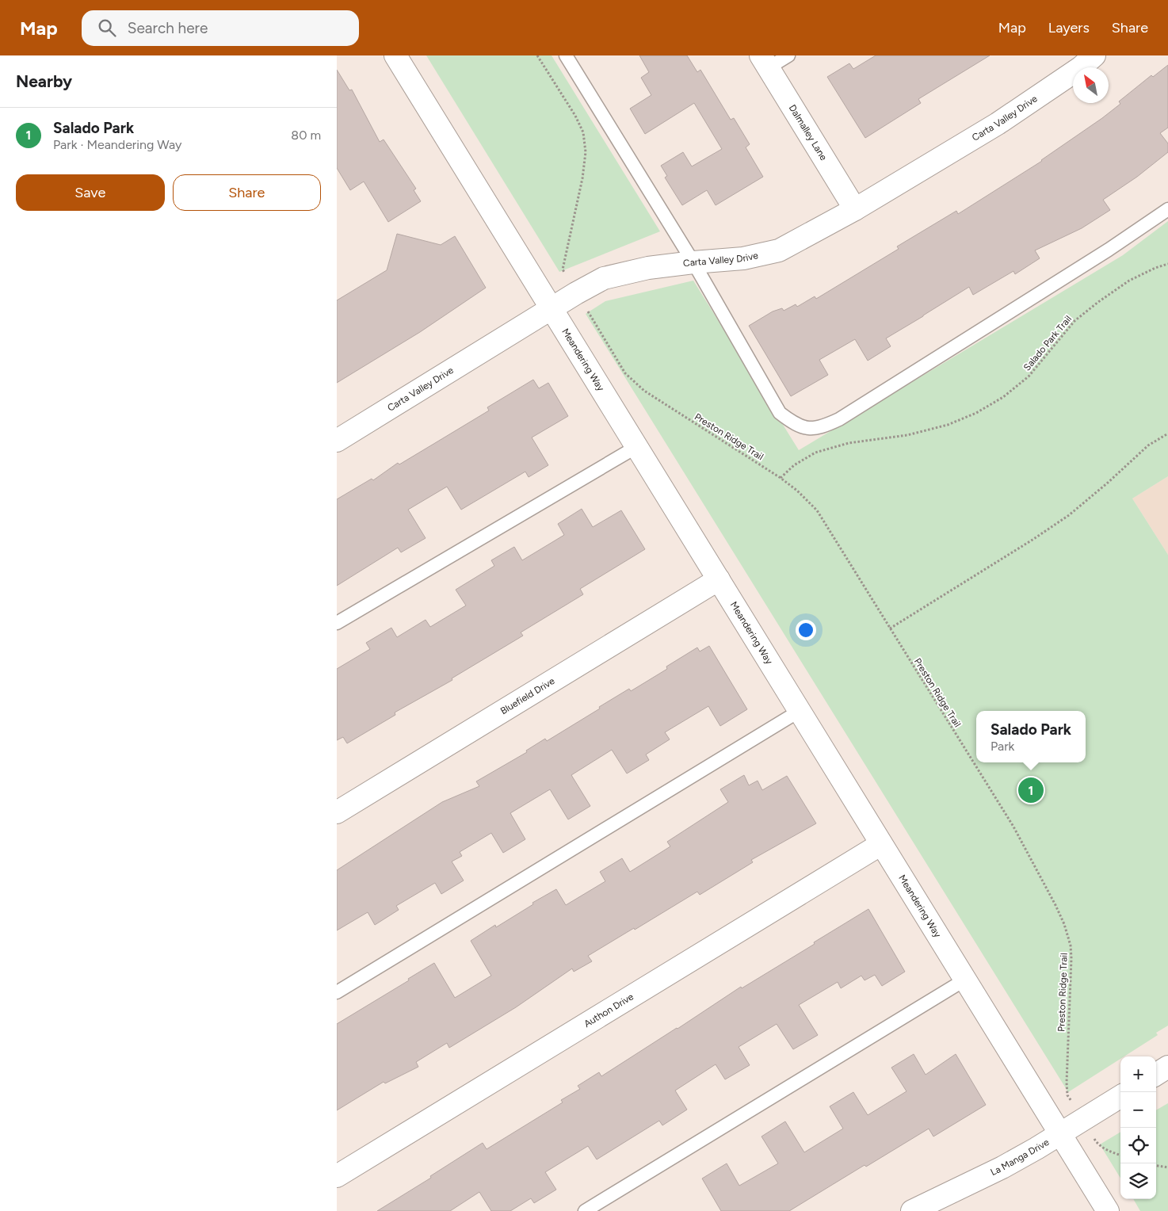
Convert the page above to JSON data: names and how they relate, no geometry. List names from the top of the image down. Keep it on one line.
{"streets":{"street":["Carta Valley Drive","Dalmalley Lane","Meandering Way","Bluefield Drive","Authon Drive","La Manga Drive"],"path":["Salado Park Trail","Preston Ridge Trail"]},"crossings":[["Carta Valley Drive","Dalmalley Lane"],["Carta Valley Drive","Meandering Way"],["Salado Park Trail","Preston Ridge Trail"],["Meandering Way","Bluefield Drive"],["Meandering Way","Authon Drive"],["Meandering Way","La Manga Drive"],["Preston Ridge Trail","La Manga Drive"]],"north":"top left","page":{"header":"Map","search":"Search here","nav":["Map","Layers","Share"],"heading":"Nearby","list":[{"mark":"1","name":"Salado Park","note":"Park · Meandering Way","value":"80 m"}],"buttons":["Save","Share"],"popup":["Salado Park","Park"],"pins":"1","map_buttons":["+","−"]}}
